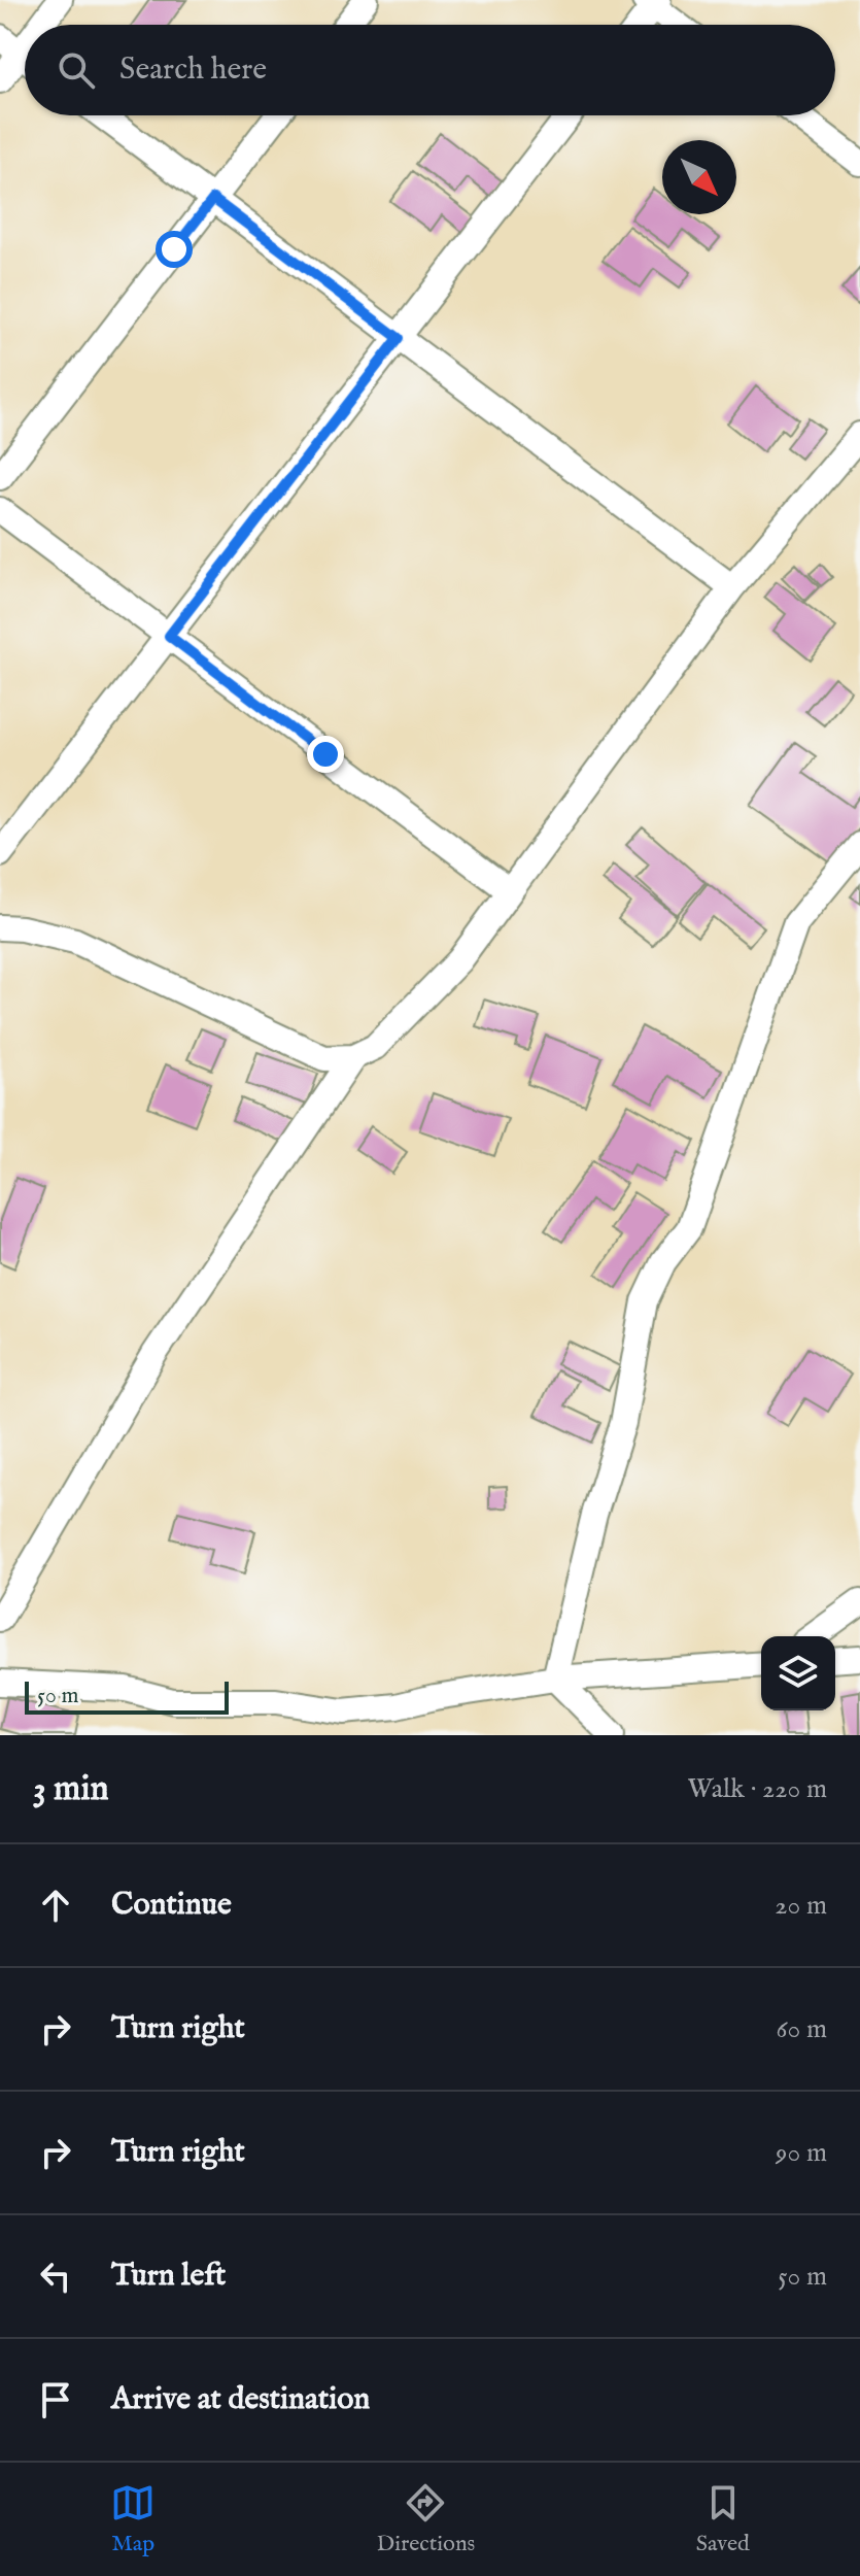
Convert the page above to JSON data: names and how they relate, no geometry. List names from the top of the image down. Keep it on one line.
{"scale_bar":"50 m","north":"bottom right","page":{"search":"Search here","scale":"50 m","heading":["3 min","Walk · 220 m"],"list":[["Continue","20 m"],["Turn right","60 m"],["Turn right","90 m"],["Turn left","50 m"],"Arrive at destination"],"nav":["Map","Directions","Saved"]}}
